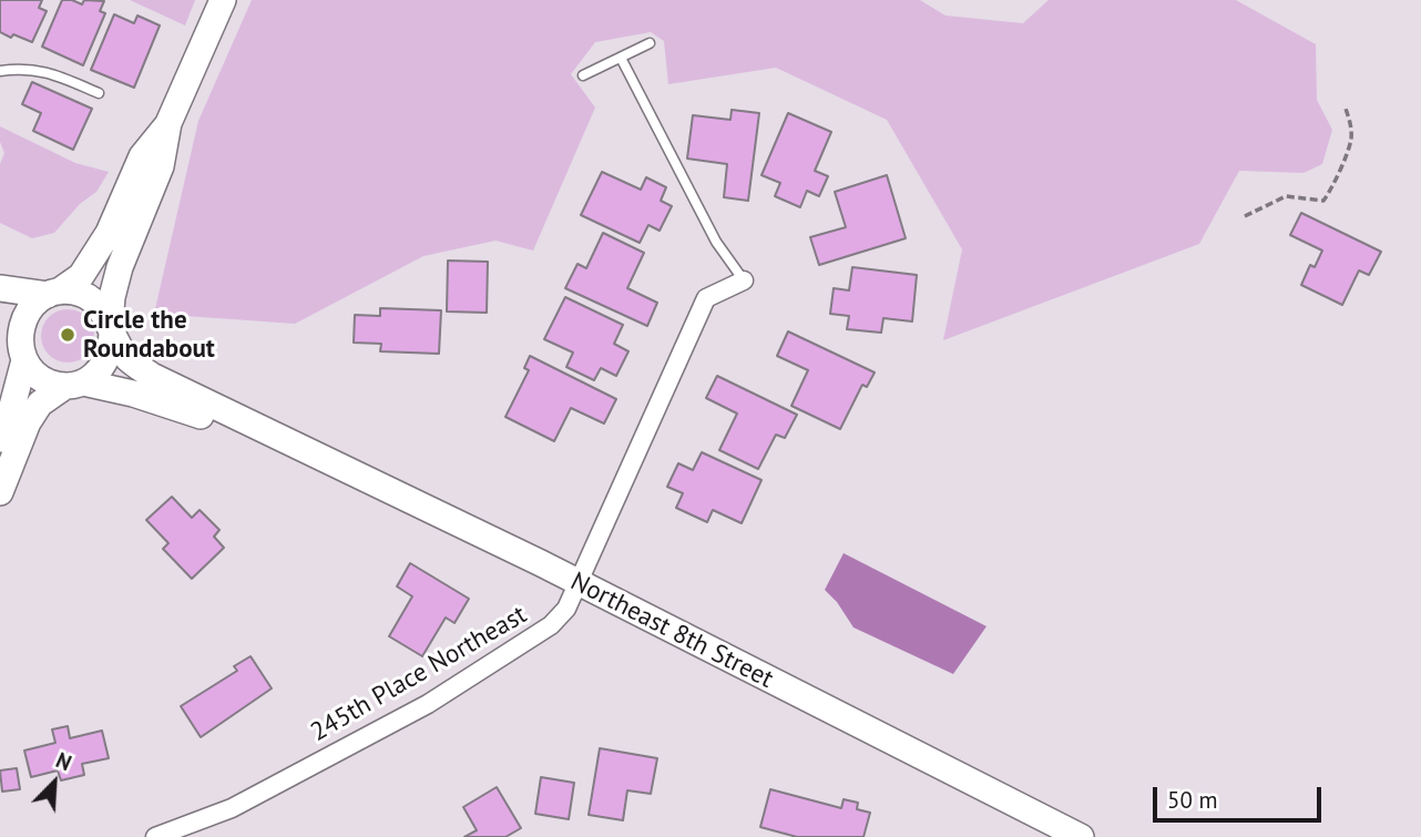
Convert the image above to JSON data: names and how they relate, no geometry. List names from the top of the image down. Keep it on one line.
{"streets":{"street":["Northeast 8th Street","245th Place Northeast"]},"crossings":[["Northeast 8th Street","245th Place Northeast"]],"places":["Circle the Roundabout"],"scale_bar":"50 m","north":"top right"}
